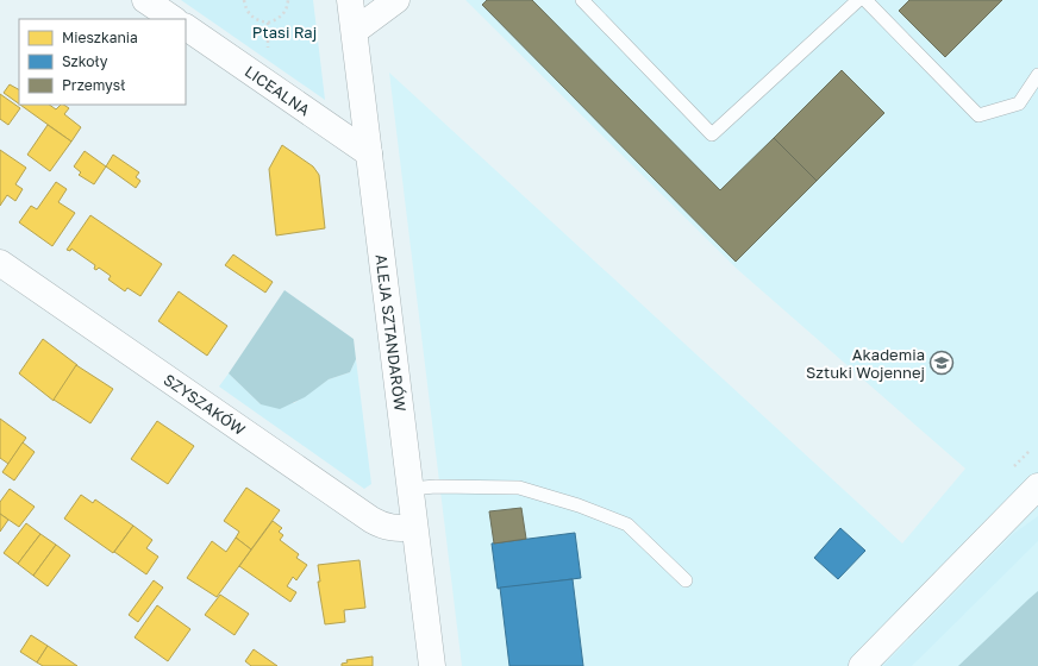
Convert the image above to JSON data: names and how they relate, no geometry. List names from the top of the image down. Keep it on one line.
{"streets":{"street":["LICEALNA","ALEJA SZTANDARÓW","SZYSZAKÓW"]},"crossings":[["LICEALNA","ALEJA SZTANDARÓW"],["ALEJA SZTANDARÓW","SZYSZAKÓW"]],"parks":["Ptasi Raj"],"places":{"school or university":["Akademia Sztuki Wojennej"]},"legend":["Mieszkania","Szkoły","Przemysł"]}
